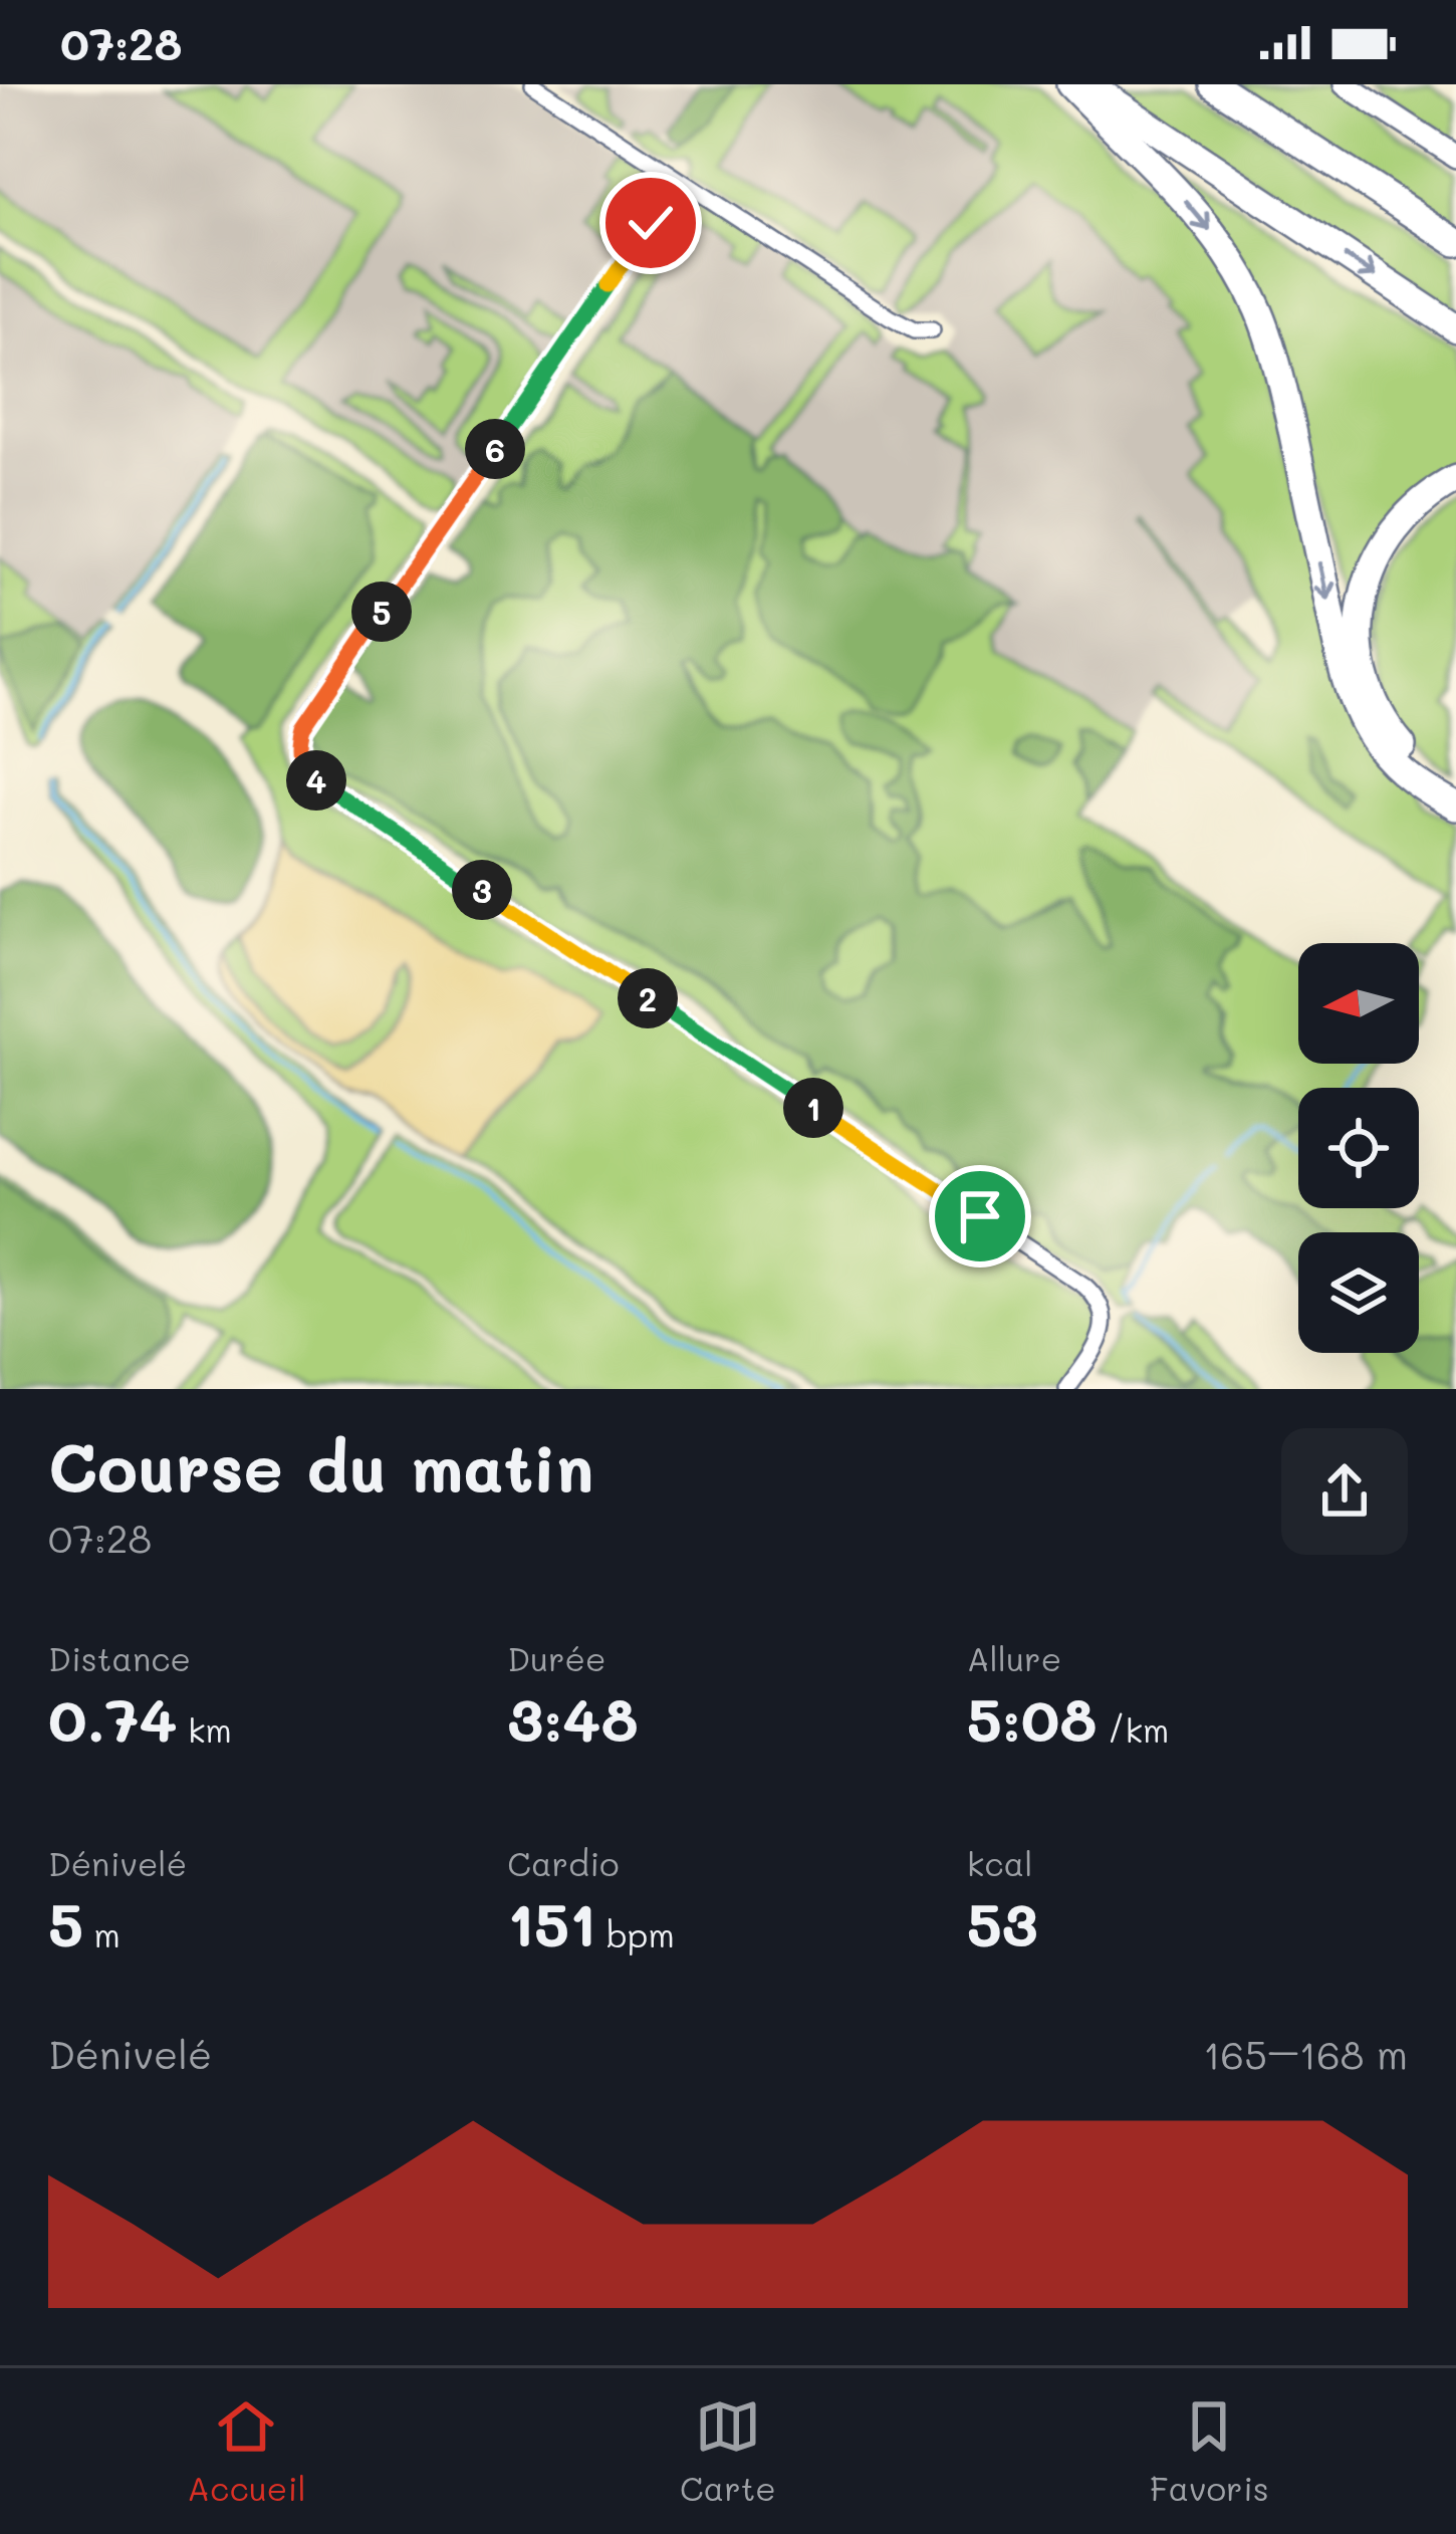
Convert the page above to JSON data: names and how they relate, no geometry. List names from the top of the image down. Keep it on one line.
{"north":"left","page":{"status":"07:28","pins":["6","5","4","3","2","1"],"heading":["Course du matin","07:28"],"stats":[["Distance","0.74 km"],["Durée","3:48"],["Allure","5:08 /km"],["Dénivelé","5 m"],["Cardio","151 bpm"],["kcal","53"]],"chart":["Dénivelé","165–168 m"],"tabs":["Accueil","Carte","Favoris"]}}
